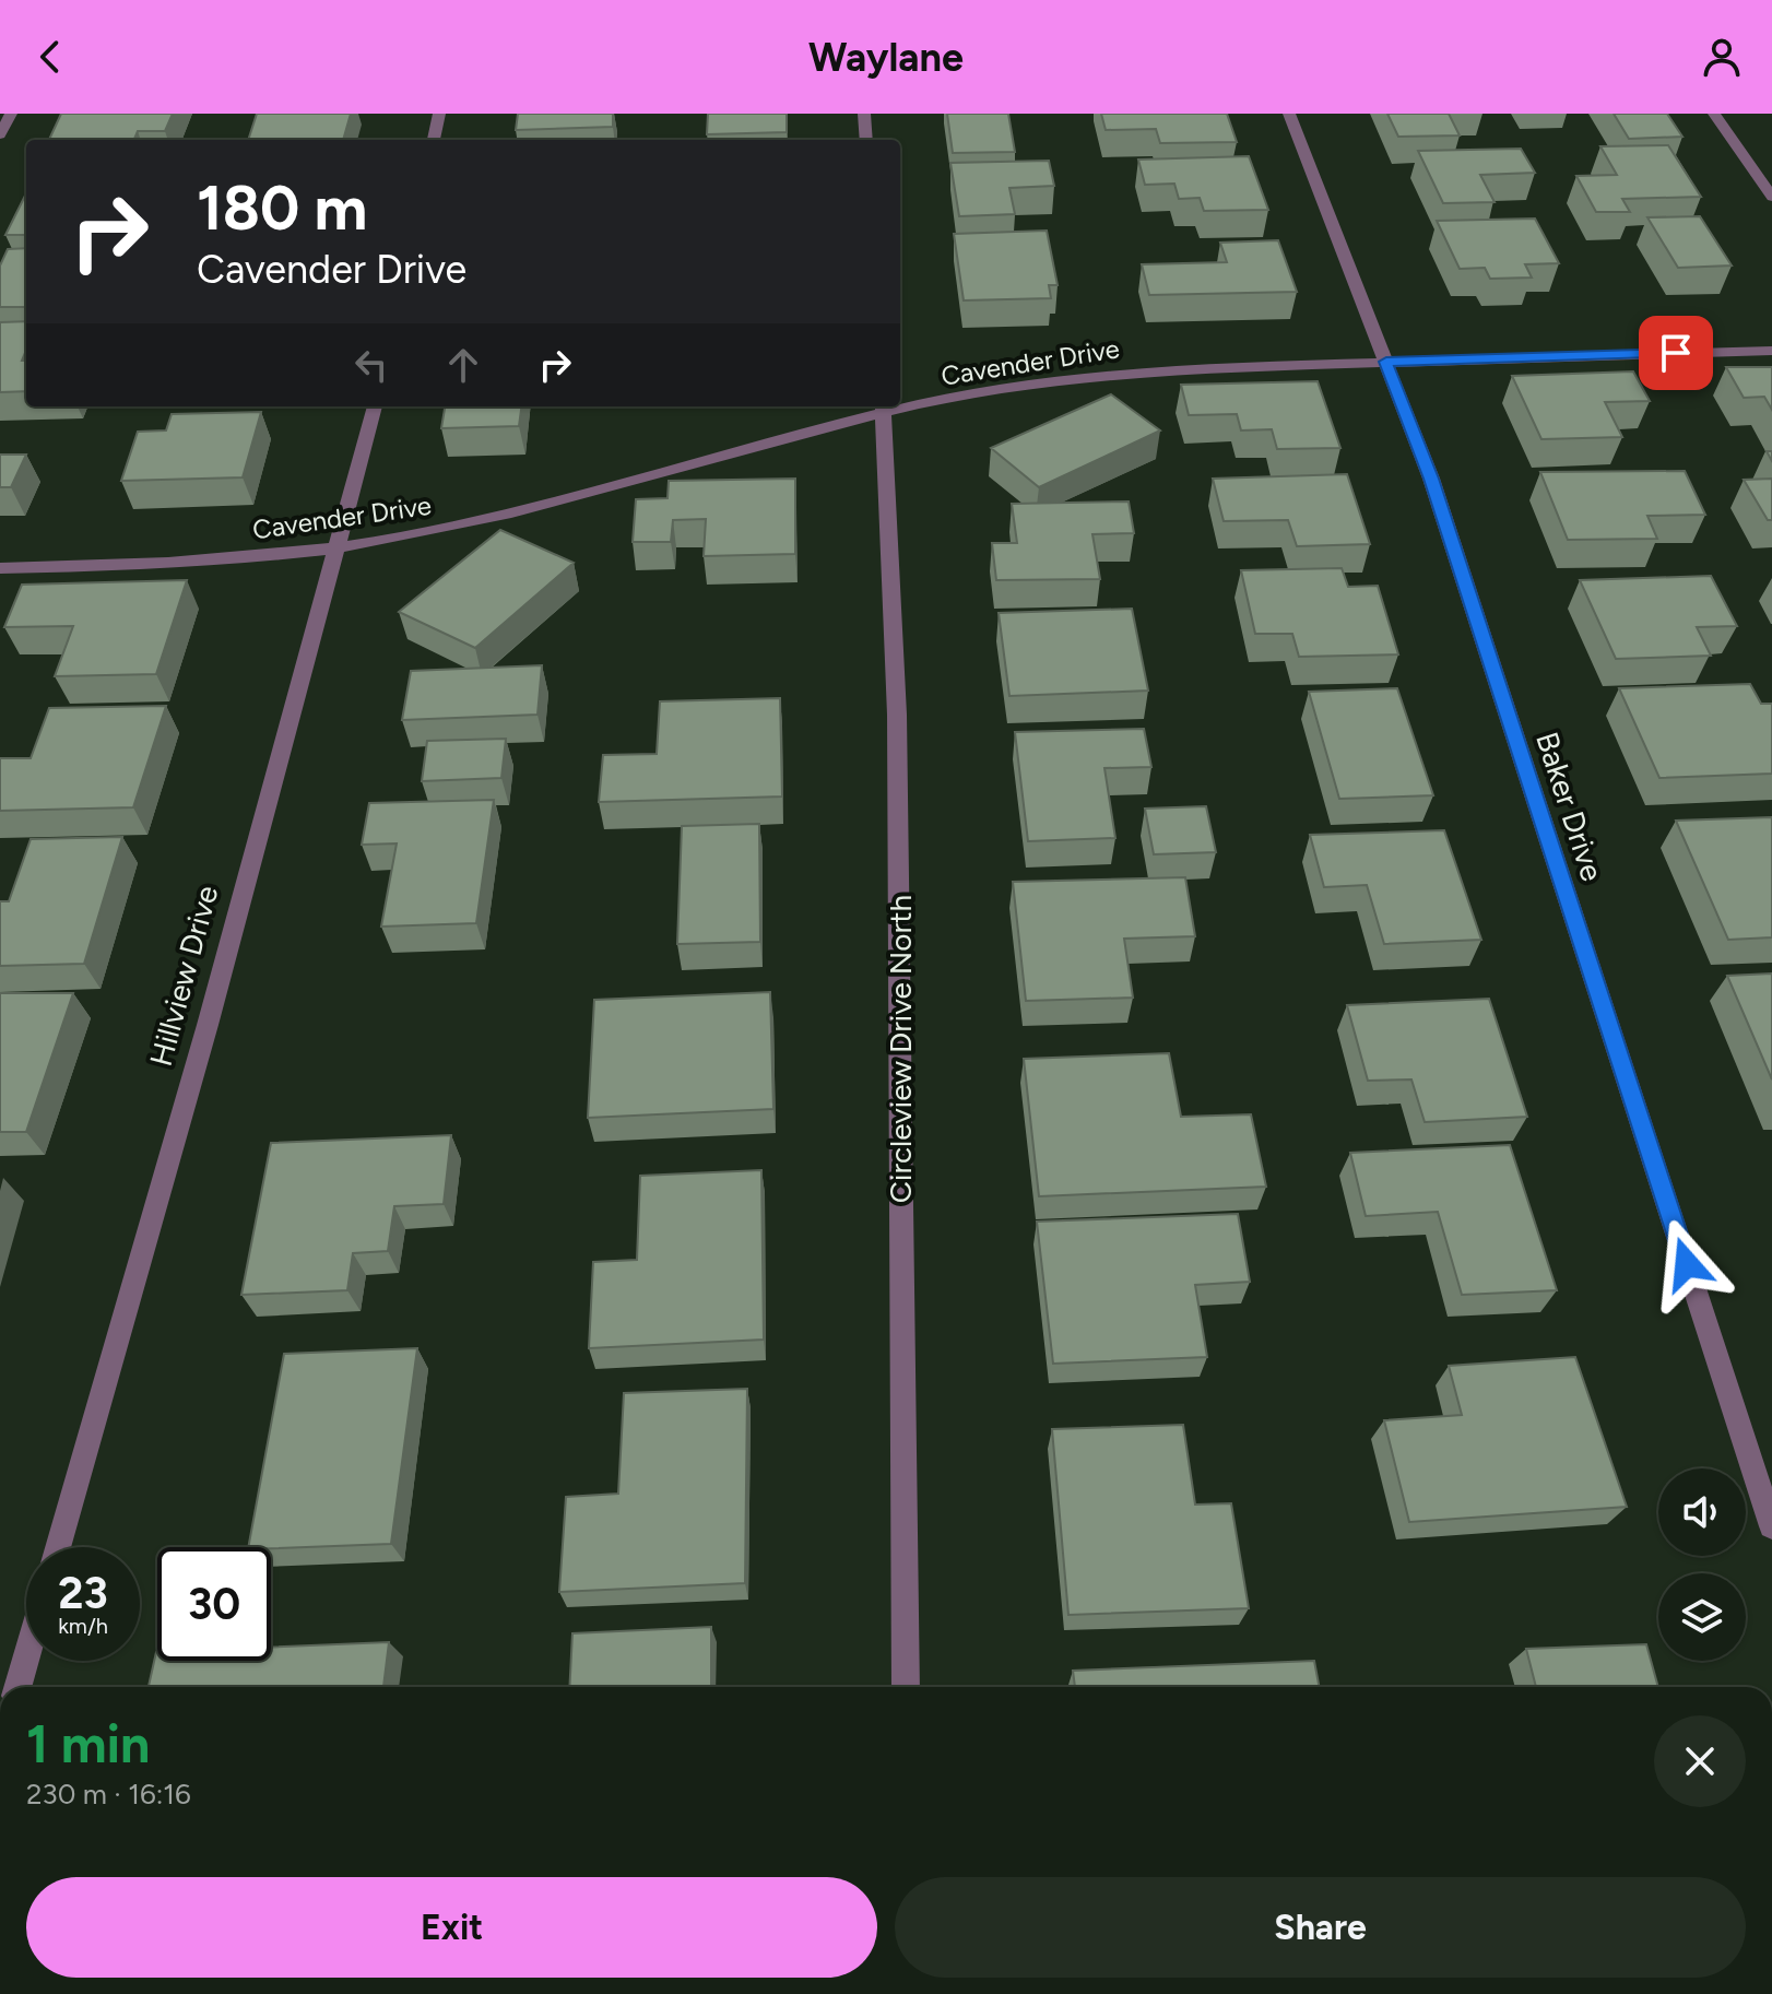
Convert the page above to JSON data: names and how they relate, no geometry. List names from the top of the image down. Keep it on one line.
{"streets":{"street":["Cavender Drive","Baker Drive","Hillview Drive","Circleview Drive North"]},"crossings":[["Cavender Drive","Baker Drive"],["Cavender Drive","Hillview Drive"],["Cavender Drive","Circleview Drive North"]],"page":{"header":"Waylane","turn":["180 m","Cavender Drive"],"speed":"23 km/h","limit":"30","heading":["1 min","230 m · 16:16"],"buttons":["Exit","Share"]}}
